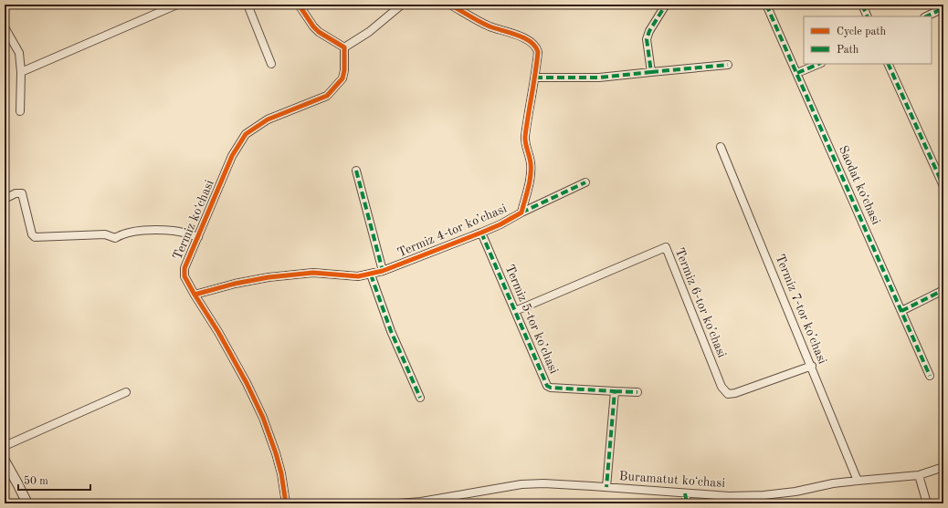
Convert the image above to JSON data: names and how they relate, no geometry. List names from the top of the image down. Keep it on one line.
{"streets":{"street":["Saodat koʻchasi","Termiz koʻchasi","Termiz 4-tor koʼchasi","Termiz 6-tor koʼchasi","Termiz 7-tor koʼchasi","Termiz 5-tor koʼchasi","Buramatut koʻchasi"]},"crossings":[["Termiz koʻchasi","Termiz 4-tor koʼchasi"],["Termiz 4-tor koʼchasi","Termiz 5-tor koʼchasi"],["Termiz 6-tor koʼchasi","Termiz 7-tor koʼchasi"],["Termiz 6-tor koʼchasi","Termiz 5-tor koʼchasi"],["Termiz 7-tor koʼchasi","Buramatut koʻchasi"]],"legend":["Cycle path","Path"],"scale_bar":"50 m"}
